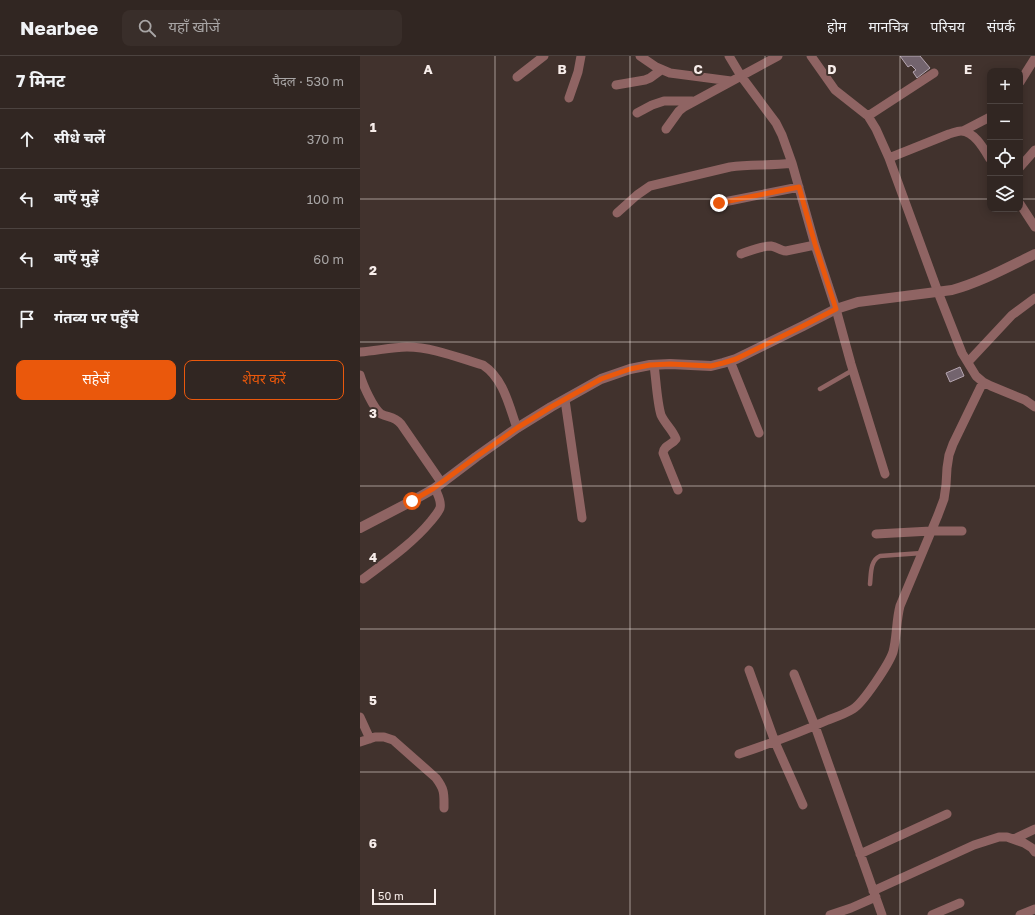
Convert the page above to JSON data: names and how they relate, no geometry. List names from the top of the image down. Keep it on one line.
{"scale_bar":"50 m","page":{"header":"Nearbee","search":"यहाँ खोजें","nav":["होम","मानचित्र","परिचय","संपर्क"],"heading":["7 मिनट","पैदल · 530 m"],"map_buttons":["+","−"],"list":[["सीधे चलें","370 m"],["बाएँ मुड़ें","100 m"],["बाएँ मुड़ें","60 m"],"गंतव्य पर पहुँचे"],"buttons":["सहेजें","शेयर करें"],"scale":"50 m"},"grid":{"columns":["A","B","C","D","E"],"rows":["1","2","3","4","5","6"]}}
